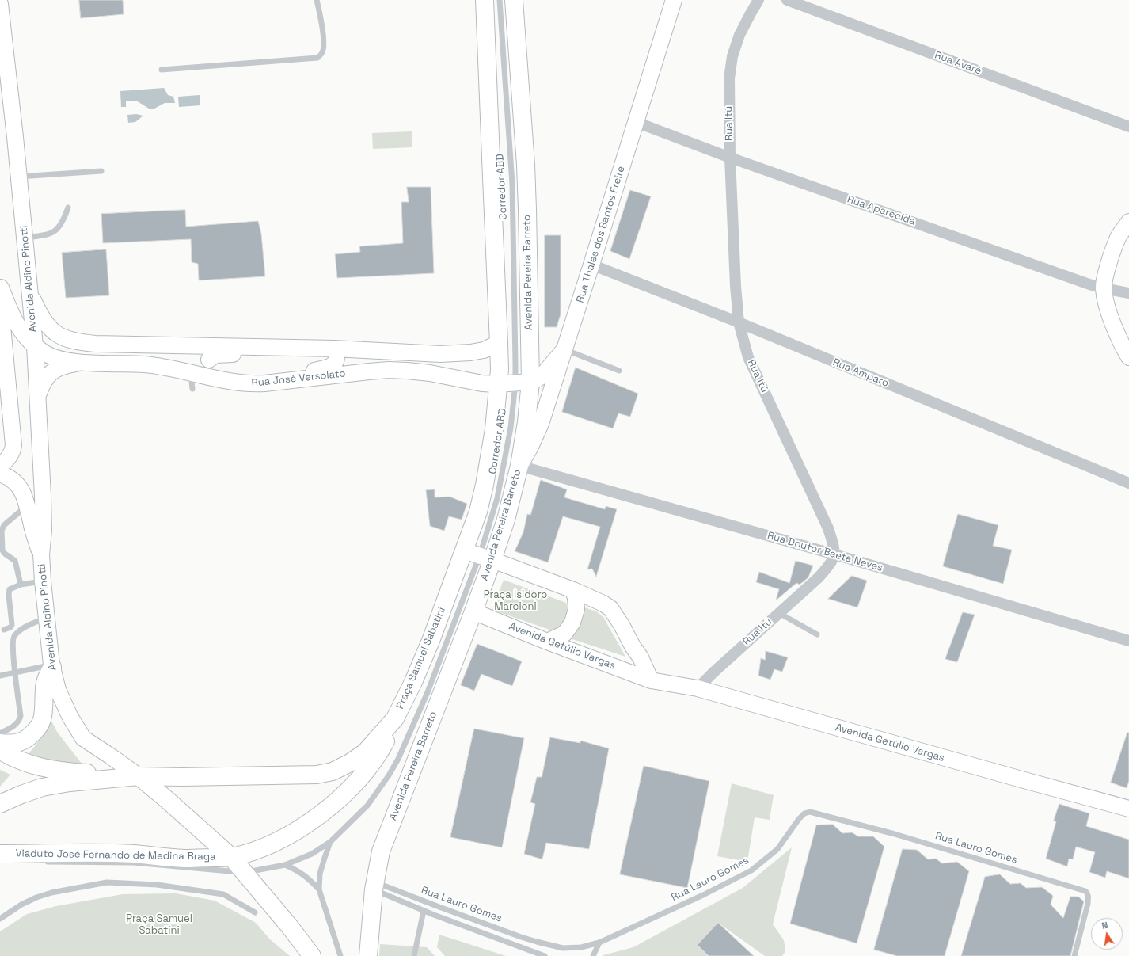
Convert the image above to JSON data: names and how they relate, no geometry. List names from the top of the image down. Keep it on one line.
{"streets":{"main road":["Avenida Pereira Barreto","Praça Samuel Sabatini","Viaduto José Fernando de Medina Braga"],"street":["Rua Avaré","Rua Itú","Rua Aparecida","Rua Thales dos Santos Freire","Avenida Aldino Pinotti","Rua Amparo","Rua José Versolato","Rua Doutor Baeta Neves","Avenida Getúlio Vargas"],"lane":["Corredor ABD","Rua Lauro Gomes"]},"crossings":[["Rua Itú","Rua Aparecida"],["Rua Itú","Rua Amparo"],["Rua Itú","Rua Doutor Baeta Neves"],["Rua Itú","Avenida Getúlio Vargas"],["Corredor ABD","Avenida Pereira Barreto"],["Corredor ABD","Rua José Versolato"],["Corredor ABD","Praça Samuel Sabatini"],["Corredor ABD","Viaduto José Fernando de Medina Braga"],["Rua Aparecida","Rua Thales dos Santos Freire"],["Rua Thales dos Santos Freire","Avenida Pereira Barreto"],["Rua Thales dos Santos Freire","Rua Amparo"],["Rua Thales dos Santos Freire","Rua José Versolato"],["Rua Thales dos Santos Freire","Rua Doutor Baeta Neves"],["Avenida Pereira Barreto","Rua José Versolato"],["Avenida Pereira Barreto","Rua Doutor Baeta Neves"],["Avenida Pereira Barreto","Avenida Getúlio Vargas"],["Avenida Pereira Barreto","Praça Samuel Sabatini"],["Avenida Pereira Barreto","Rua Lauro Gomes"],["Avenida Aldino Pinotti","Rua José Versolato"],["Avenida Aldino Pinotti","Praça Samuel Sabatini"]],"parks":["Praça Isidoro Marcioni","Praça Samuel Sabatini"],"north":"top"}
